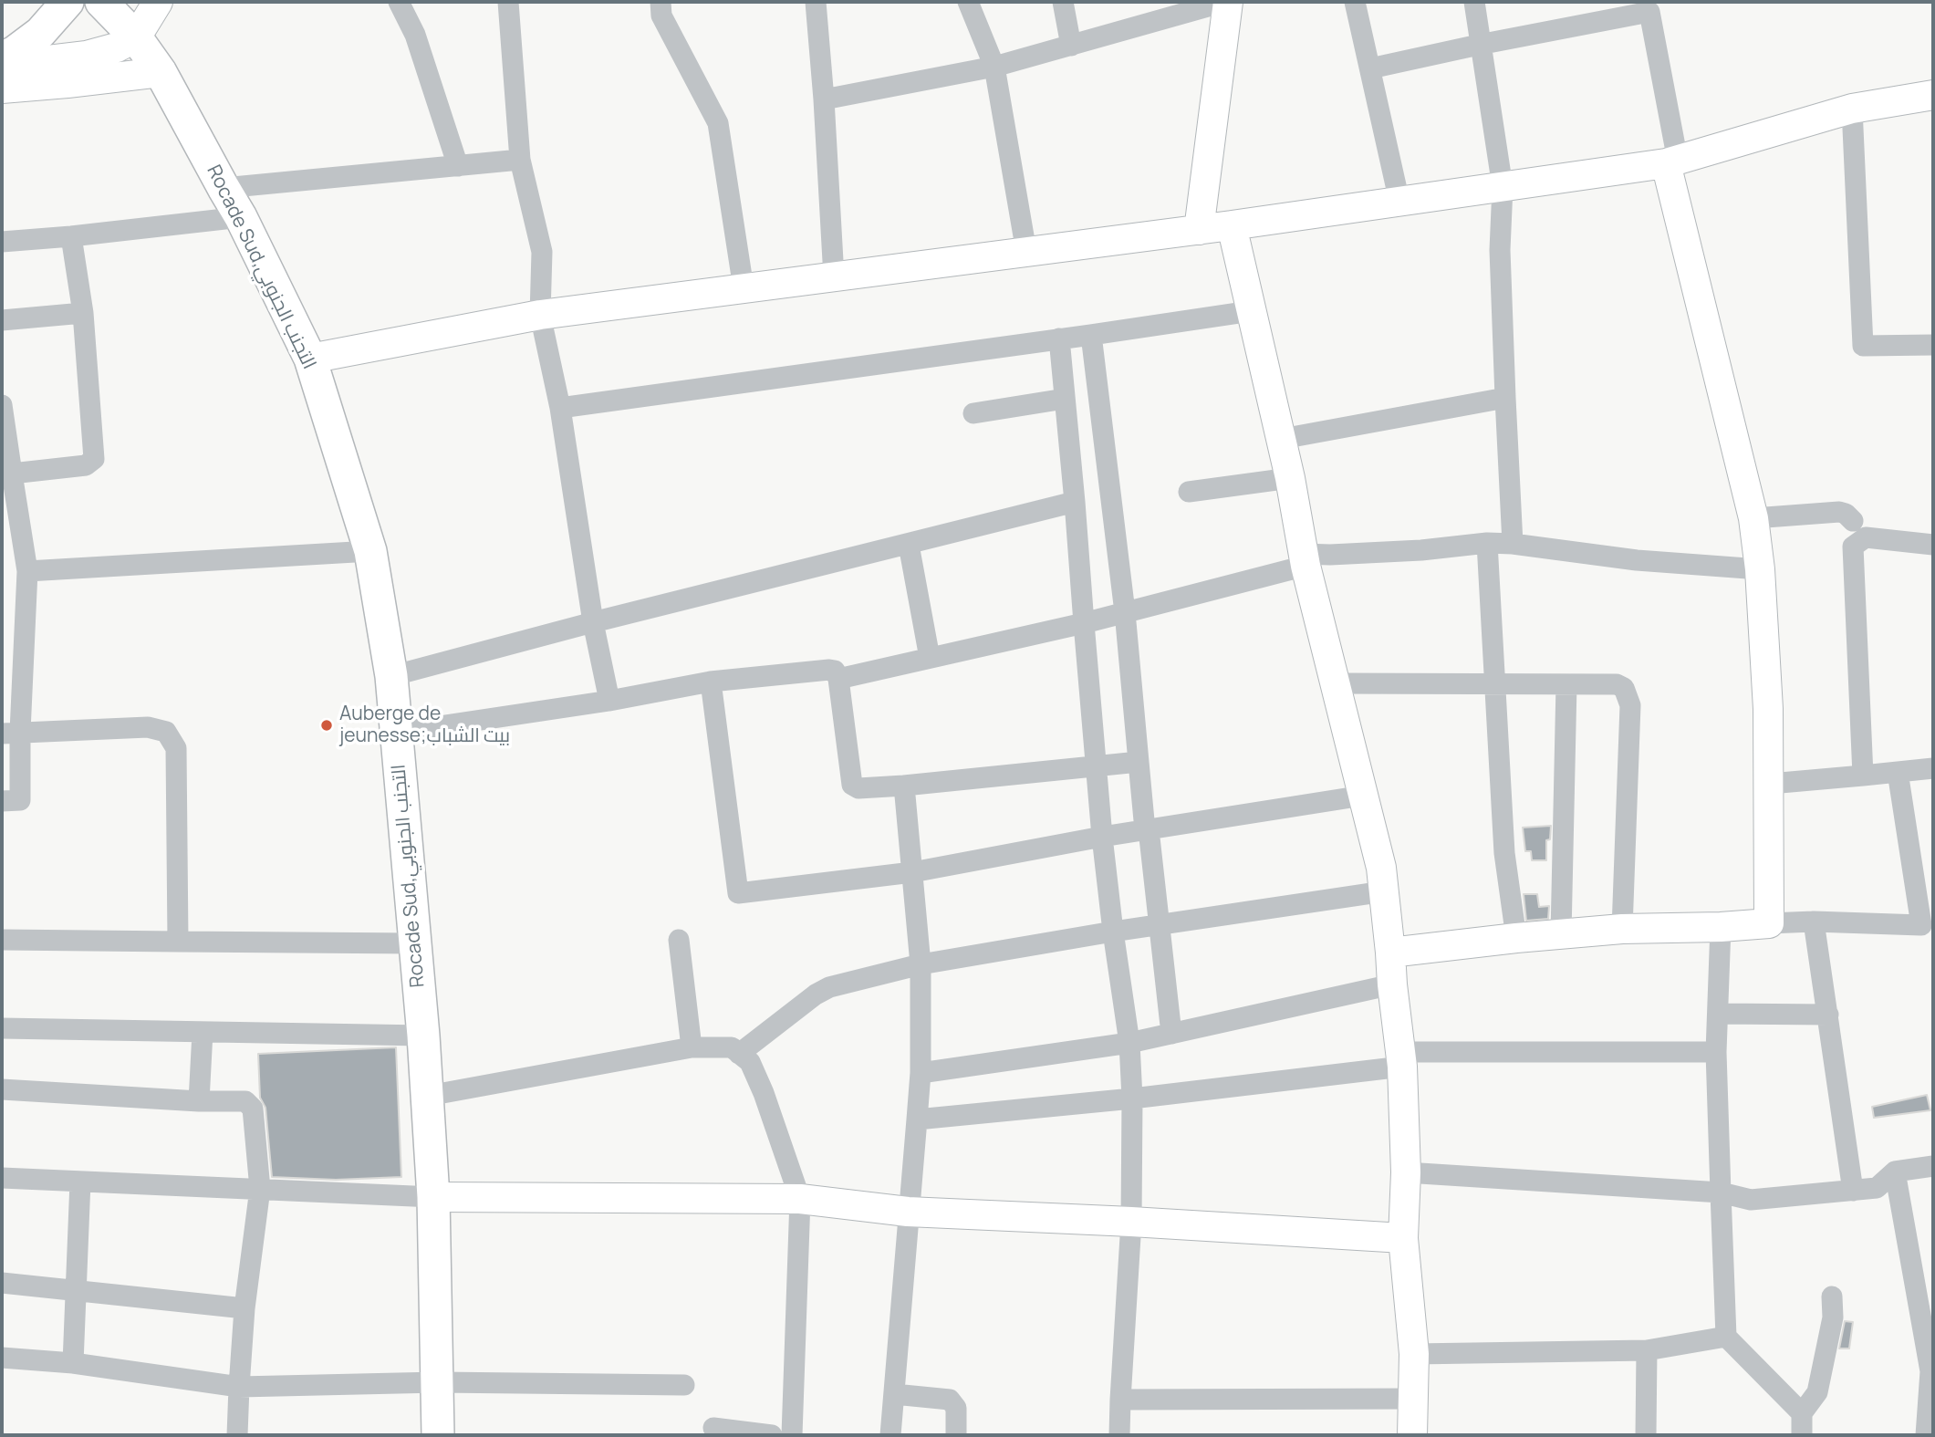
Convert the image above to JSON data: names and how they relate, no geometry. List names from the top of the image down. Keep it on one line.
{"streets":{"main road":["Rocade Sud,التجنب الجنوبي"]},"places":["Auberge de jeunesse;بيت الشباب"]}
